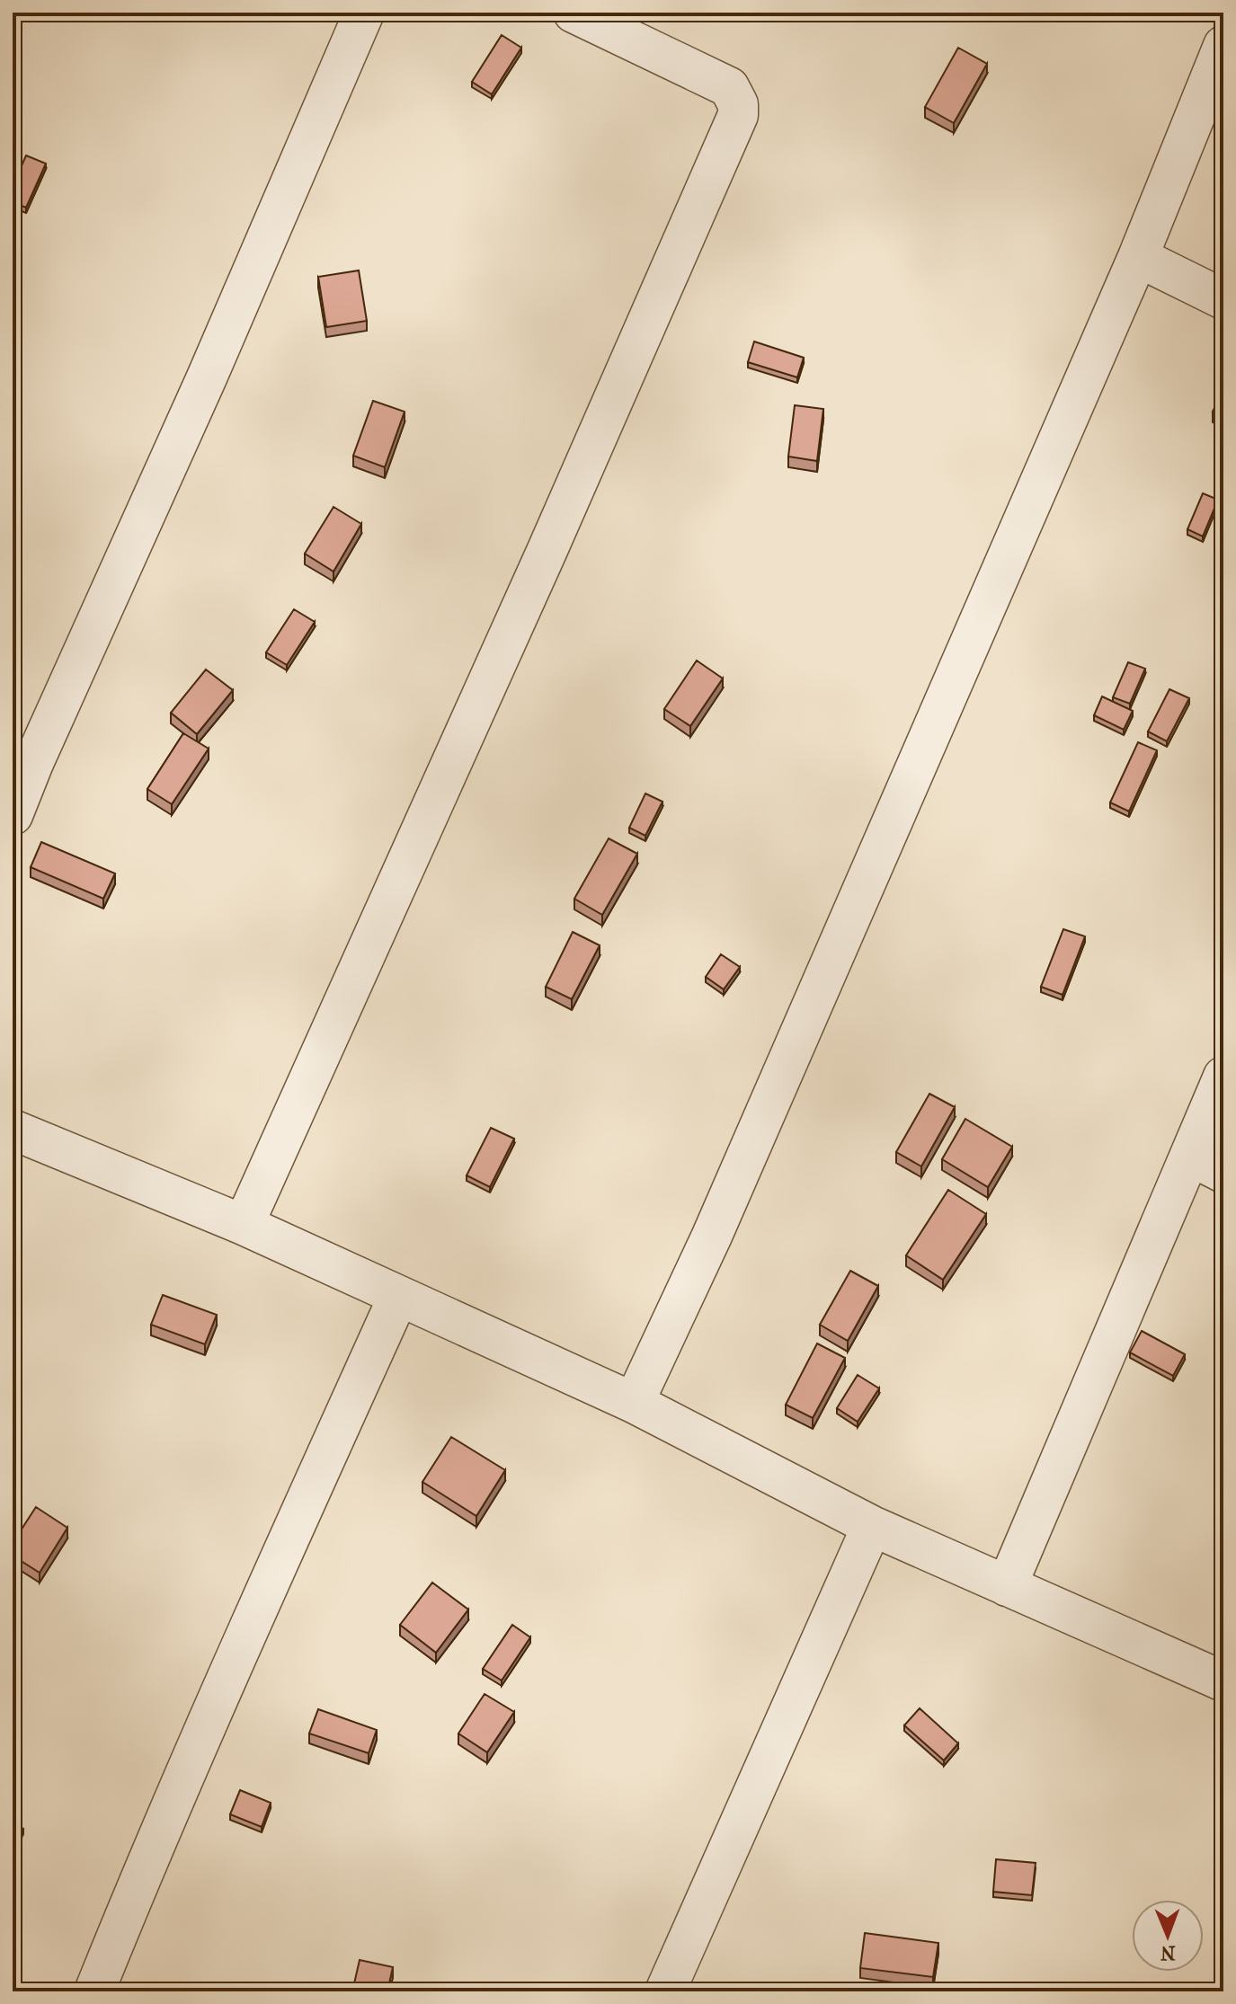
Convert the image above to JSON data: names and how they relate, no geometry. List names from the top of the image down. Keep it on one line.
{"north":"bottom"}
